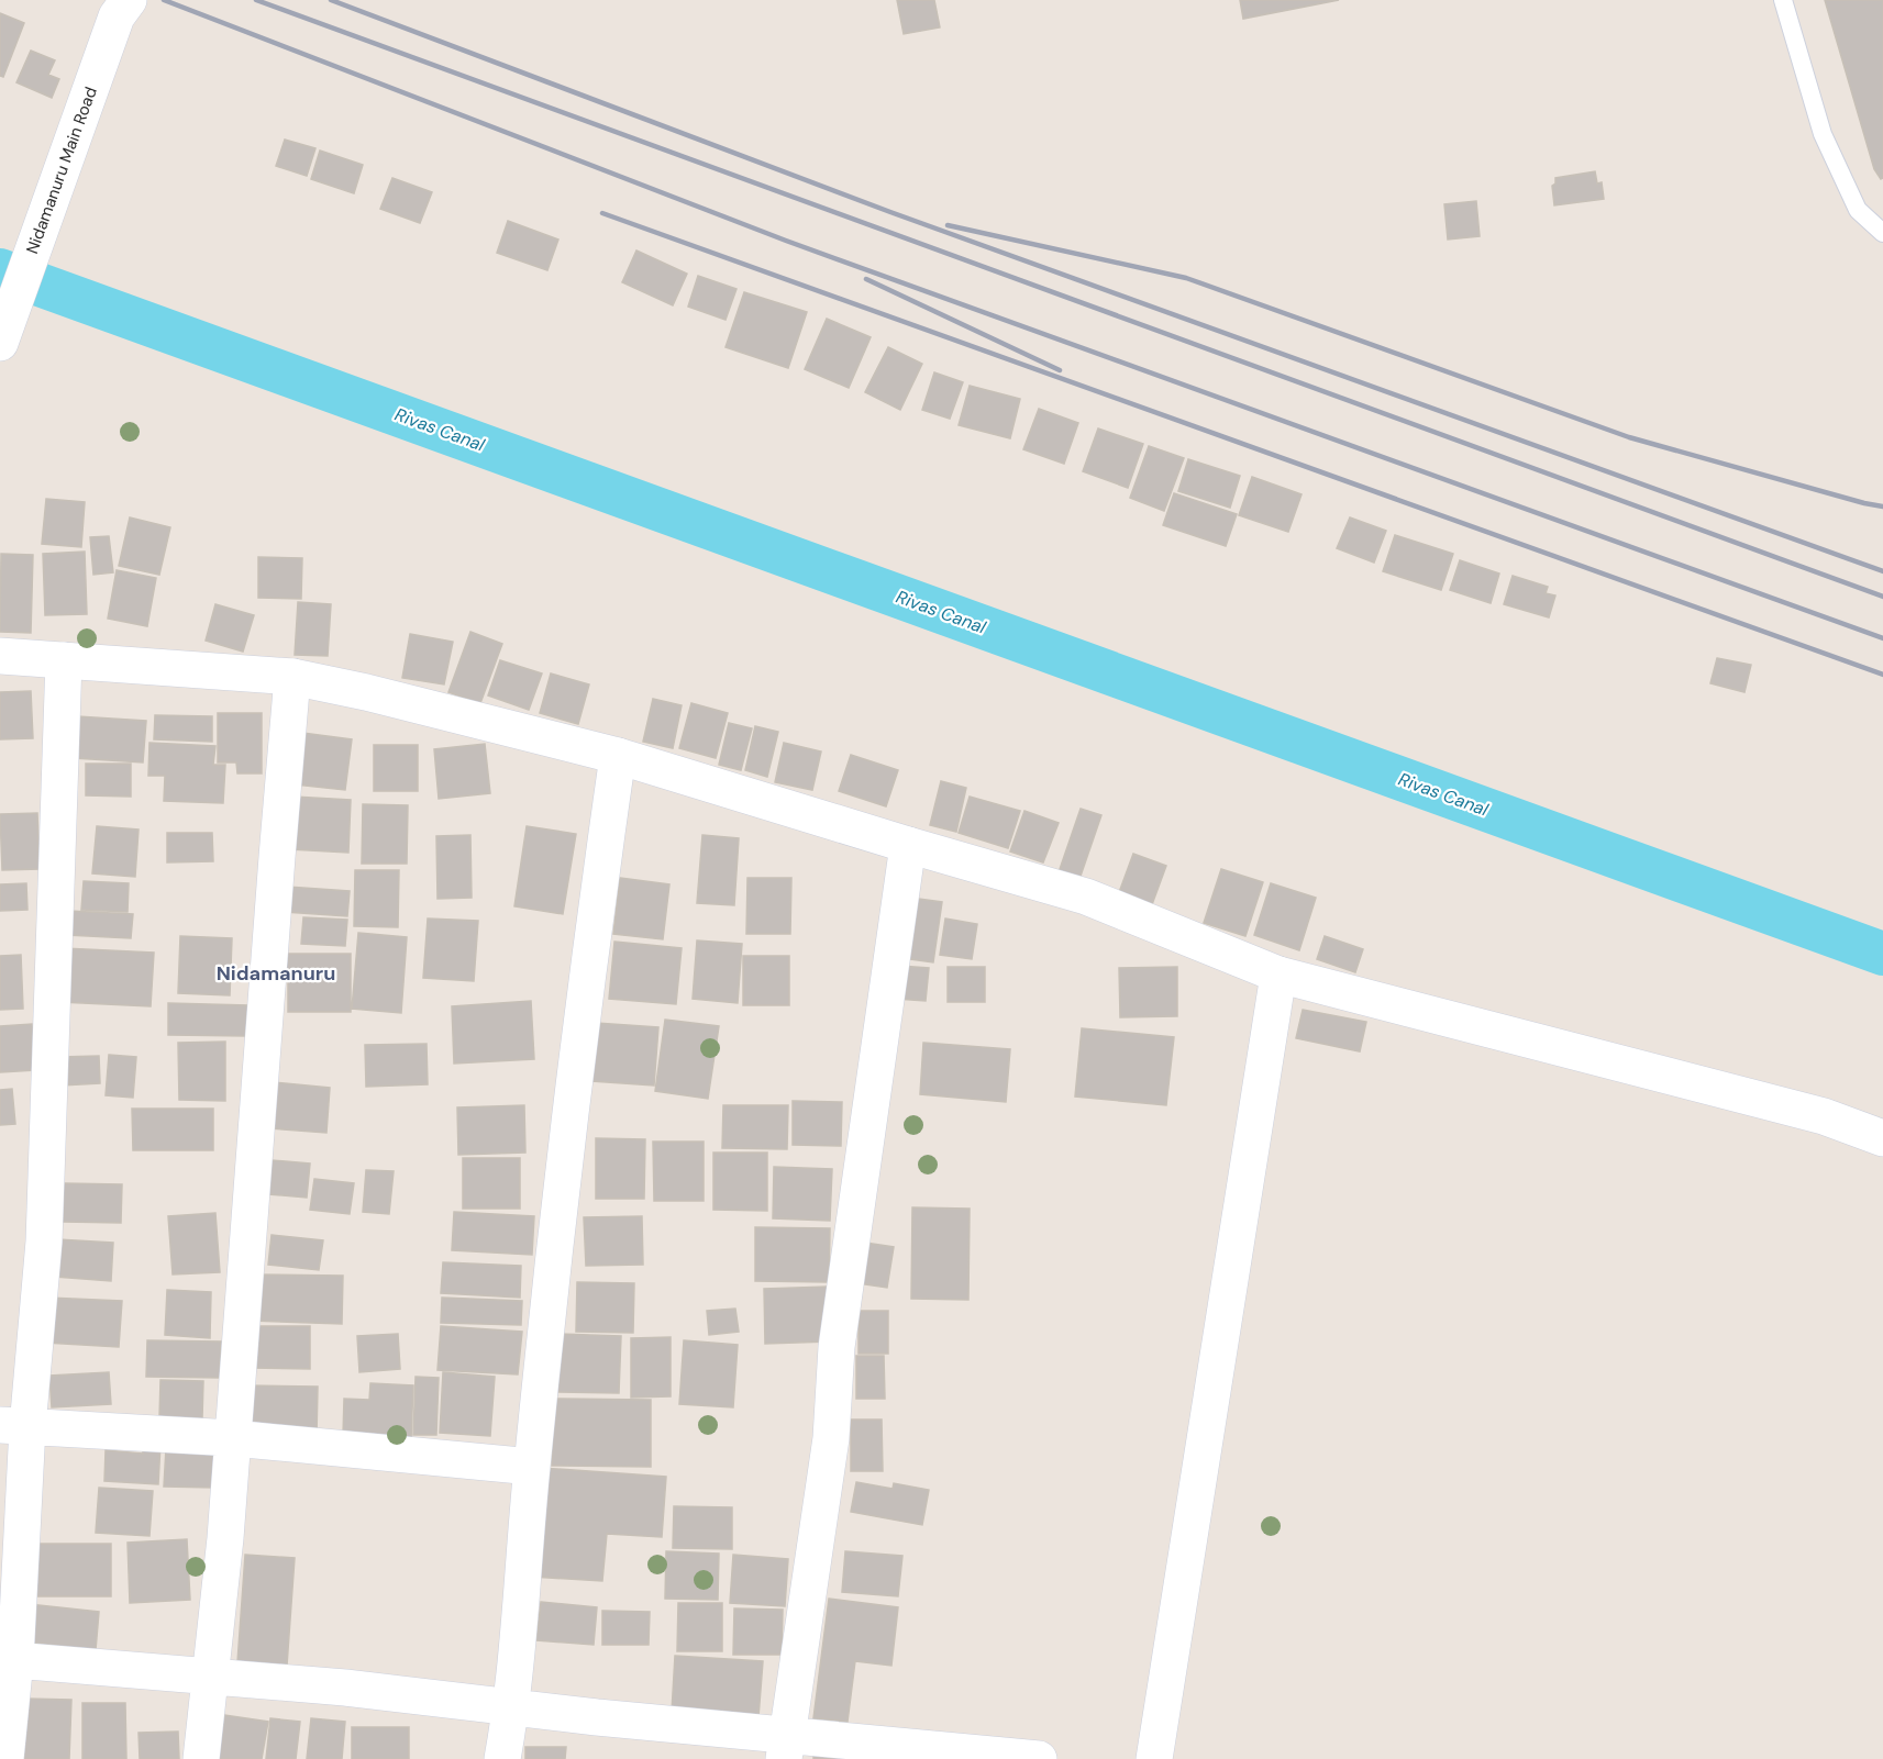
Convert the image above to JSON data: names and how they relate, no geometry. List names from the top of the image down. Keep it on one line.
{"streets":{"street":["Nidamanuru Main Road"]},"districts":["Nidamanuru"],"water":["Rivas Canal"]}
